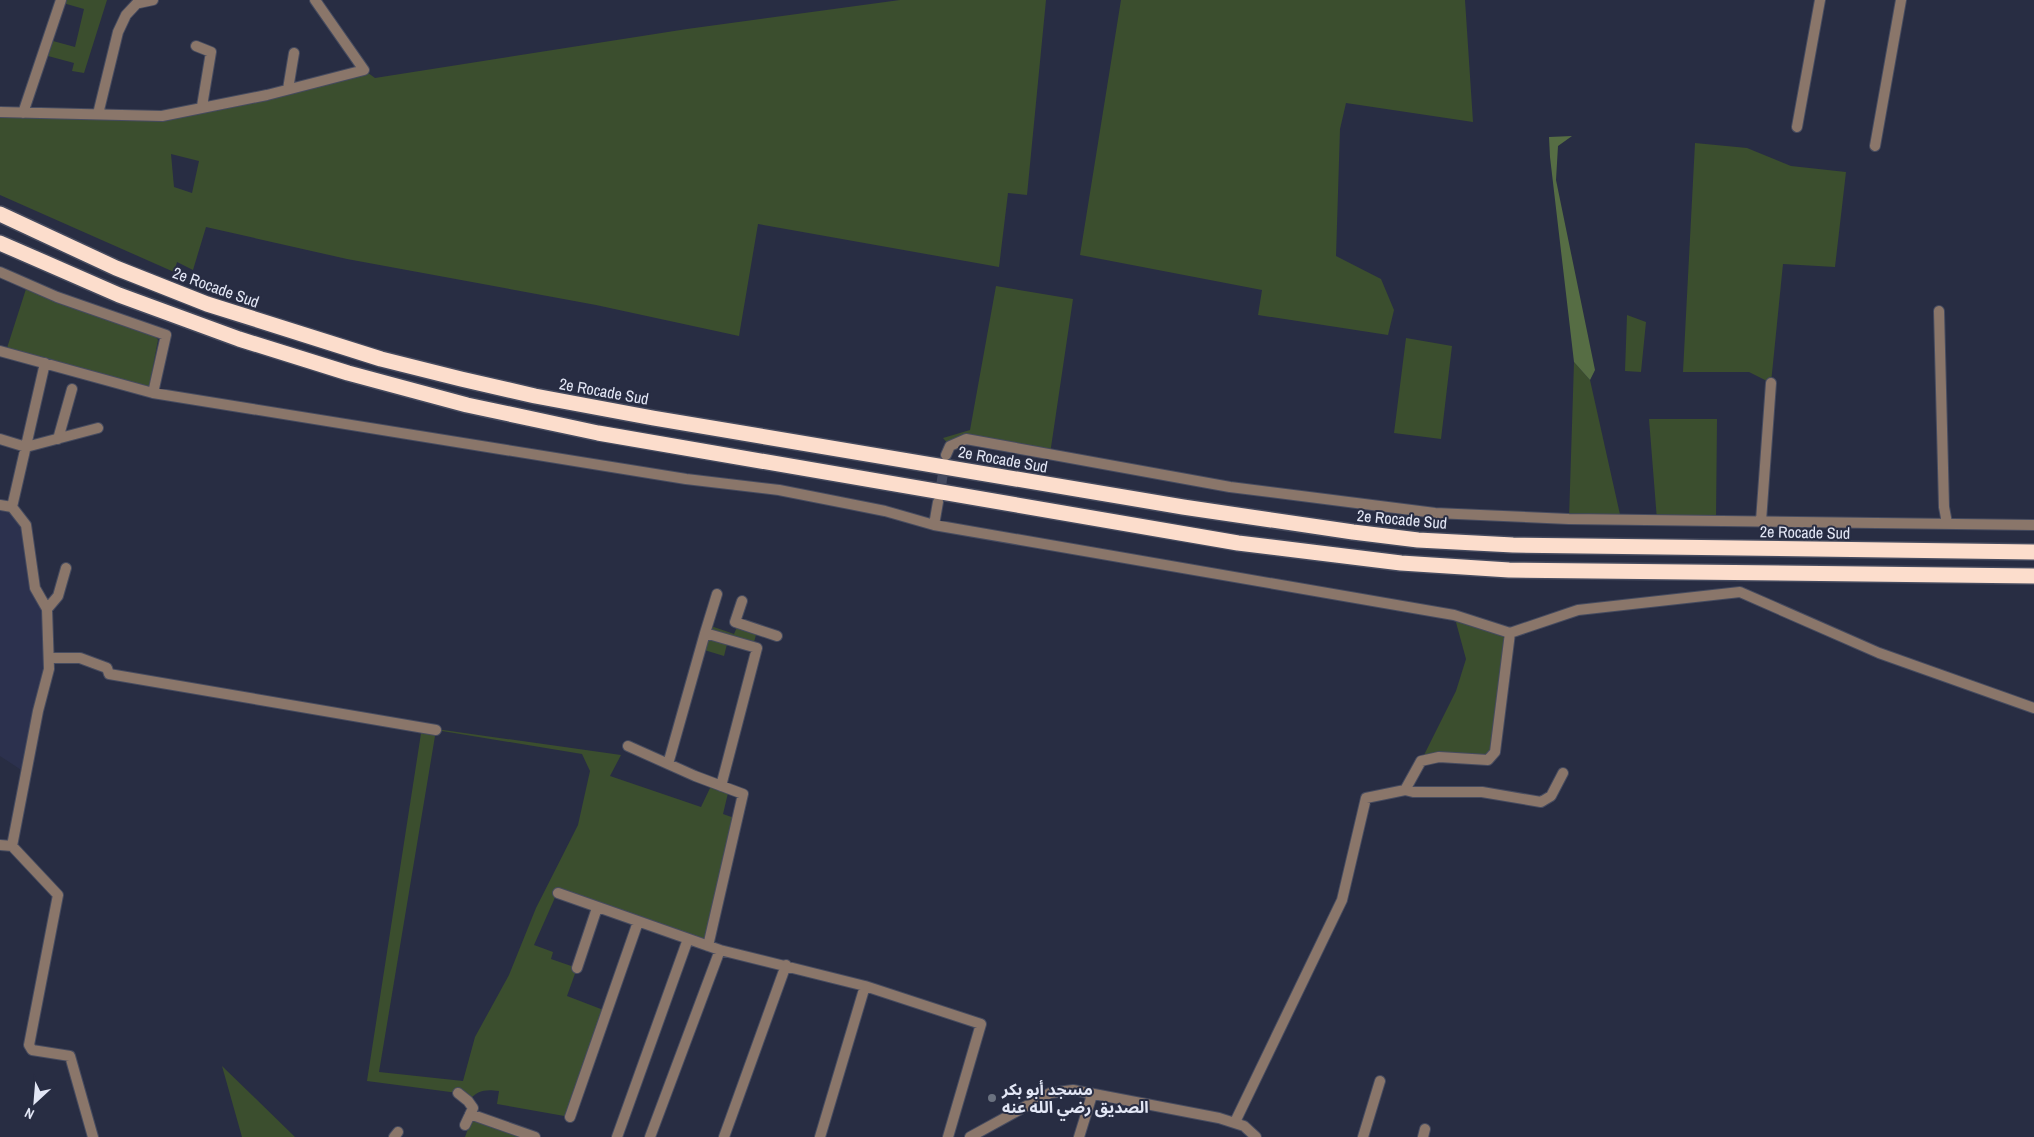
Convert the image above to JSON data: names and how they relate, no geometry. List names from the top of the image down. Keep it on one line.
{"streets":{"highway":["2e Rocade Sud"]},"places":["مسجد أبو بكر الصديق رضي الله عنه"],"north":"bottom left"}
